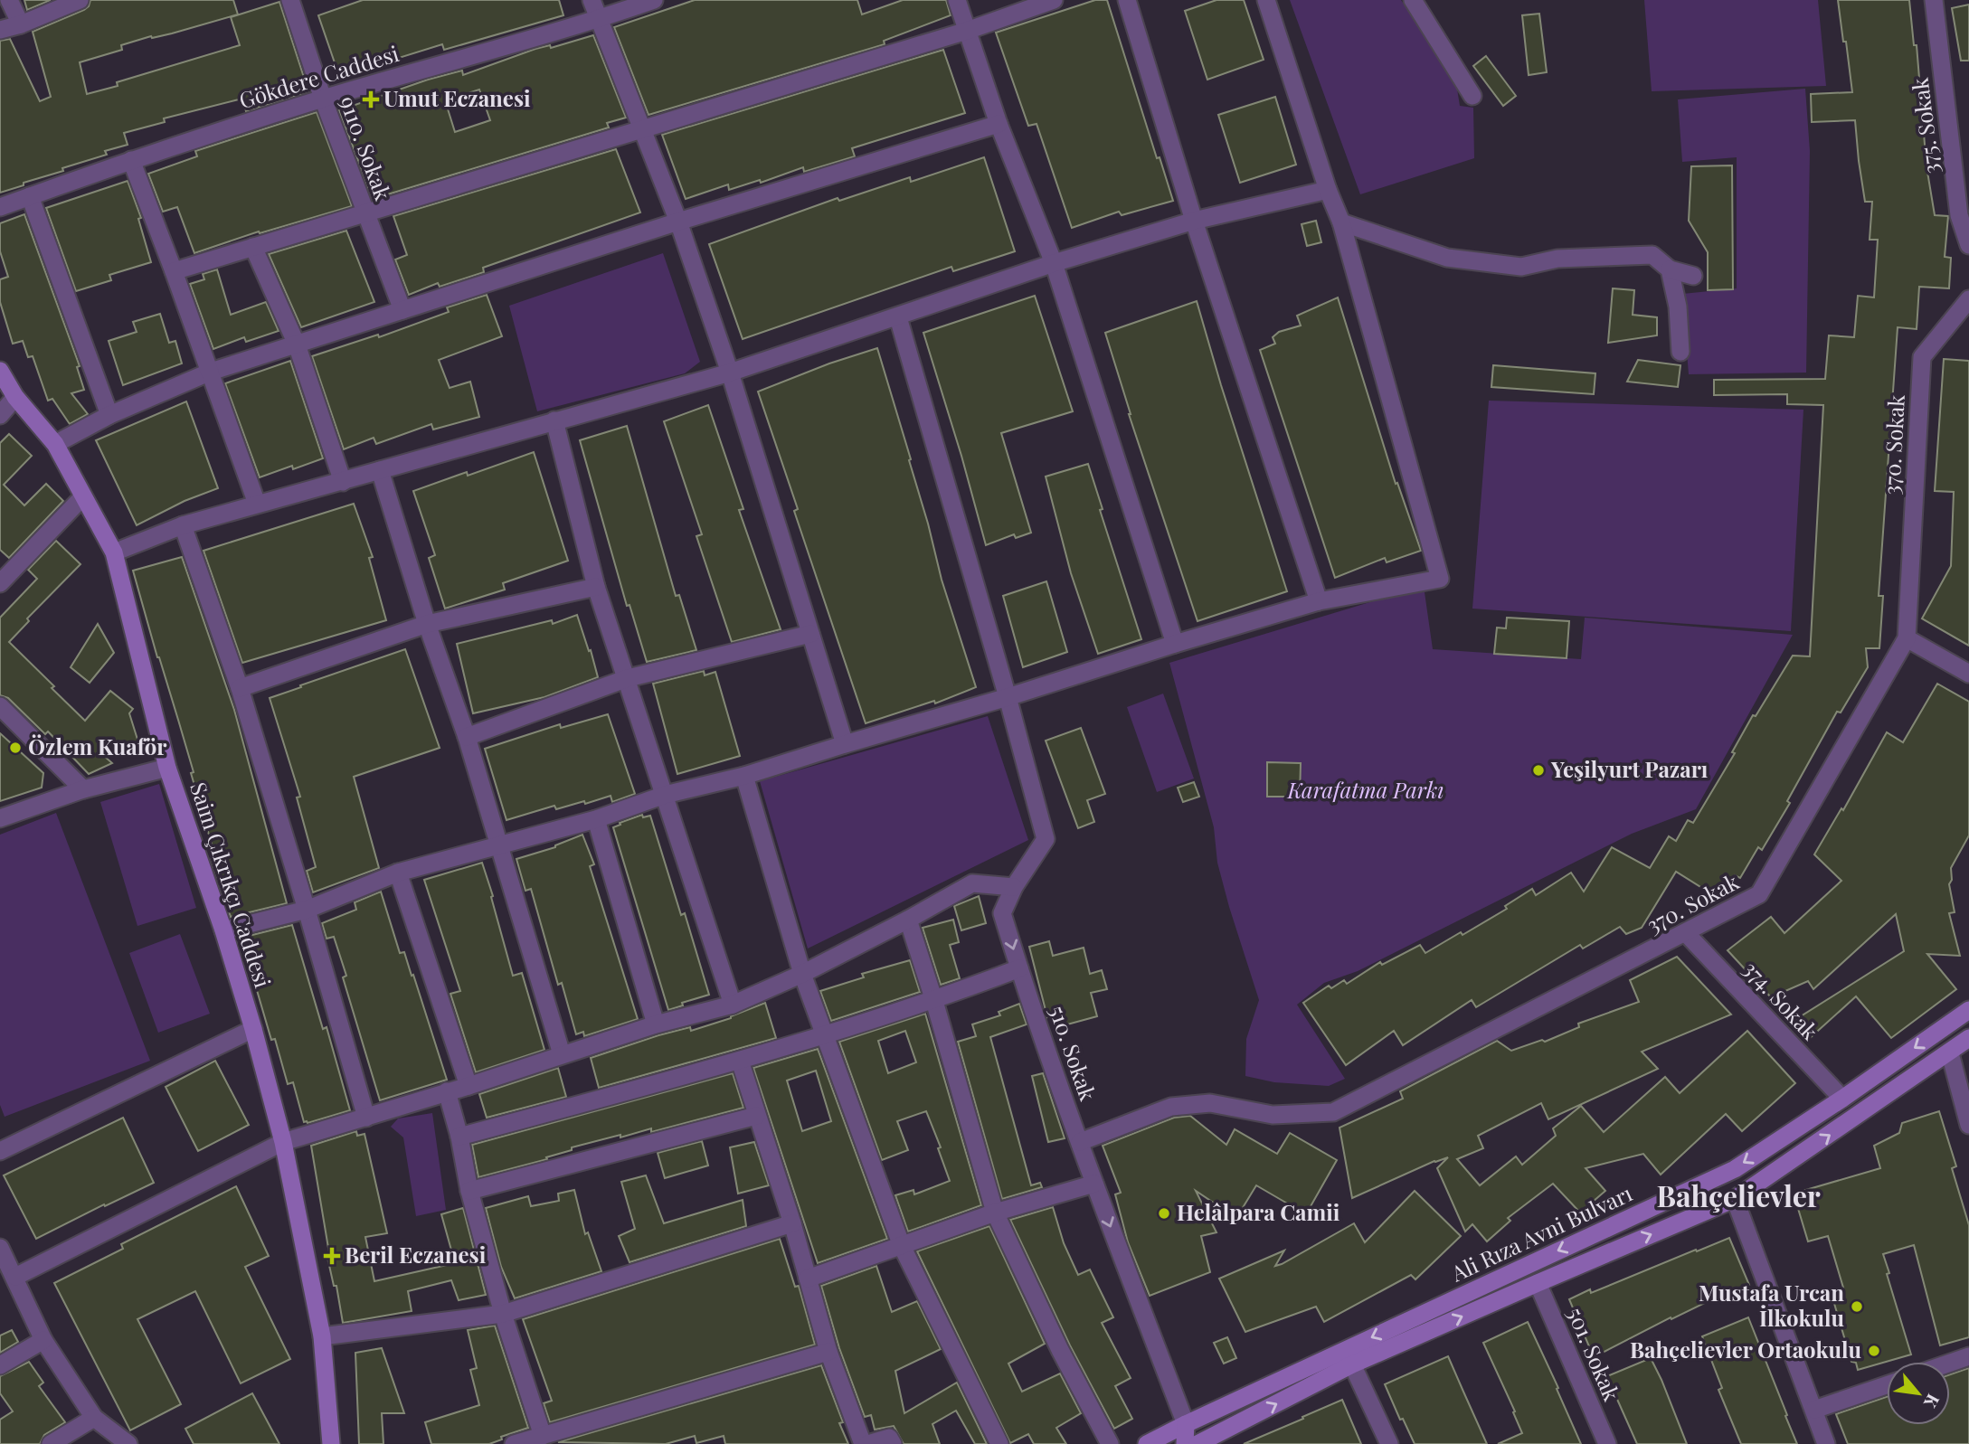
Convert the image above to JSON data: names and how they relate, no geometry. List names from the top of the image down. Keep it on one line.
{"streets":{"main road":["Saim Çıkrıkçı Caddesi","Ali Rıza Avni Bulvarı"],"street":["Gökdere Caddesi","375. Sokak","9110. Sokak","370. Sokak","374. Sokak","510. Sokak","501. Sokak"]},"crossings":[["Gökdere Caddesi","9110. Sokak"],["370. Sokak","374. Sokak"],["370. Sokak","510. Sokak"],["374. Sokak","Ali Rıza Avni Bulvarı"],["510. Sokak","Ali Rıza Avni Bulvarı"],["Ali Rıza Avni Bulvarı","501. Sokak"]],"districts":["Bahçelievler"],"parks":["Karafatma Parkı"],"places":{"health":["Umut Eczanesi","Beril Eczanesi"],"other":["Özlem Kuaför","Yeşilyurt Pazarı","Helâlpara Camii","Mustafa Urcan İlkokulu","Bahçelievler Ortaokulu"]},"north":"bottom right"}
